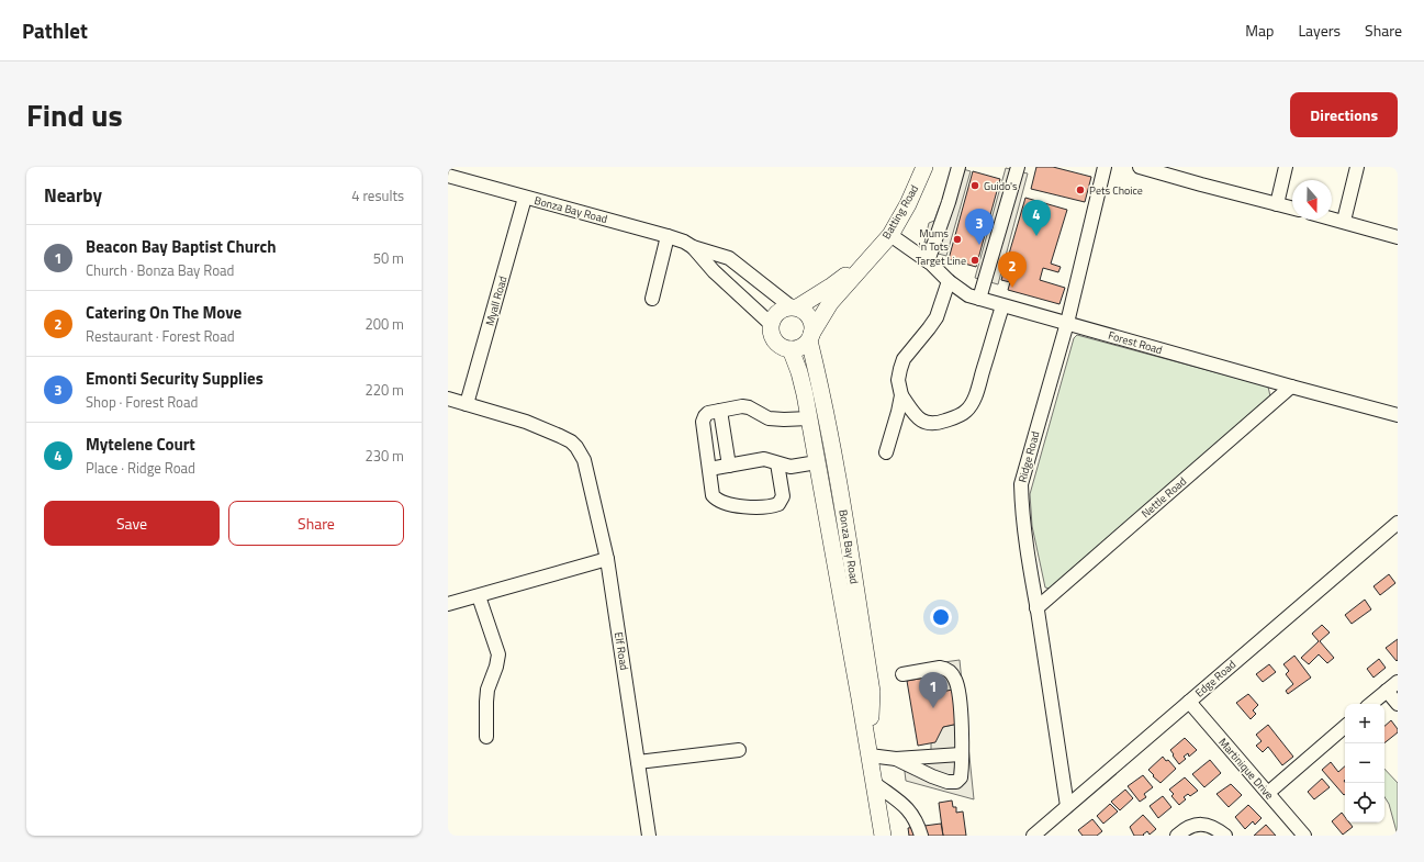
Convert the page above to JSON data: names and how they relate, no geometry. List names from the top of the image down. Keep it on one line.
{"streets":{"main road":["Bonza Bay Road","Batting Road"],"street":["Myall Road","Forest Road","Ridge Road","Nettle Road","Elf Road","Edge Road","Martinique Drive"]},"crossings":[["Bonza Bay Road","Batting Road"],["Bonza Bay Road","Myall Road"],["Batting Road","Forest Road"],["Myall Road","Elf Road"],["Forest Road","Ridge Road"],["Forest Road","Nettle Road"],["Ridge Road","Nettle Road"],["Ridge Road","Edge Road"],["Edge Road","Martinique Drive"]],"places":["Guido's","Pets Choice","Mums 'n Tots","Target Line"],"north":"bottom","page":{"header":"Pathlet","nav":["Map","Layers","Share"],"title":"Find us","buttons":["Directions",["Save","Share"]],"heading":["Nearby","4 results"],"pins":["4","3","2","1"],"list":[{"mark":"1","name":"Beacon Bay Baptist Church","note":"Church · Bonza Bay Road","value":"50 m"},{"mark":"2","name":"Catering On The Move","note":"Restaurant · Forest Road","value":"200 m"},{"mark":"3","name":"Emonti Security Supplies","note":"Shop · Forest Road","value":"220 m"},{"mark":"4","name":"Mytelene Court","note":"Place · Ridge Road","value":"230 m"}],"map_buttons":["+","−"]}}
